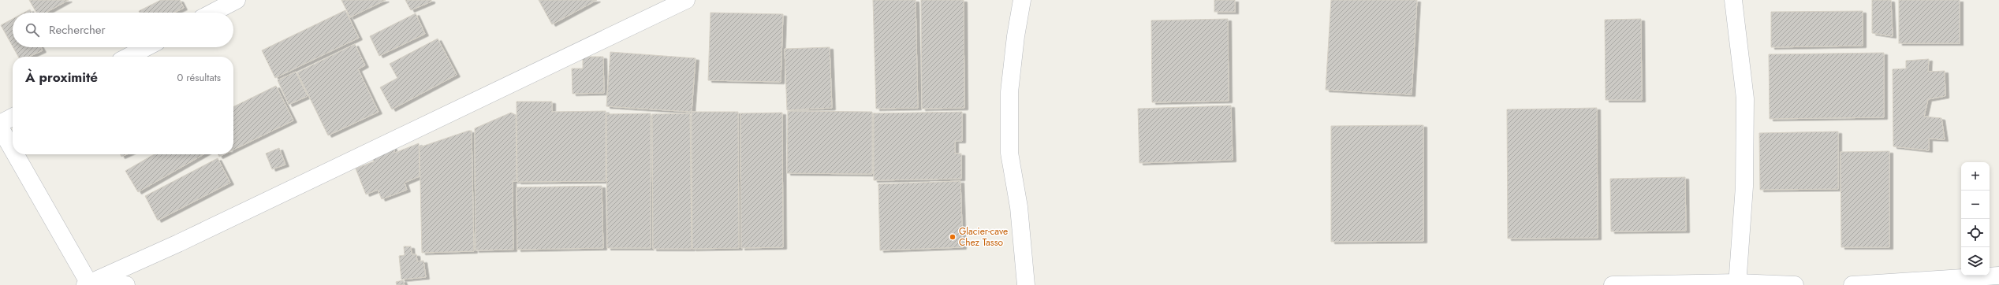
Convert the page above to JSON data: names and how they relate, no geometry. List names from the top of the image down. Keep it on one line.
{"places":["Glacier-cave Chez Tasso"],"page":{"search":"Rechercher","heading":["À proximité","0 résultats"],"map_buttons":["+","−"]}}
